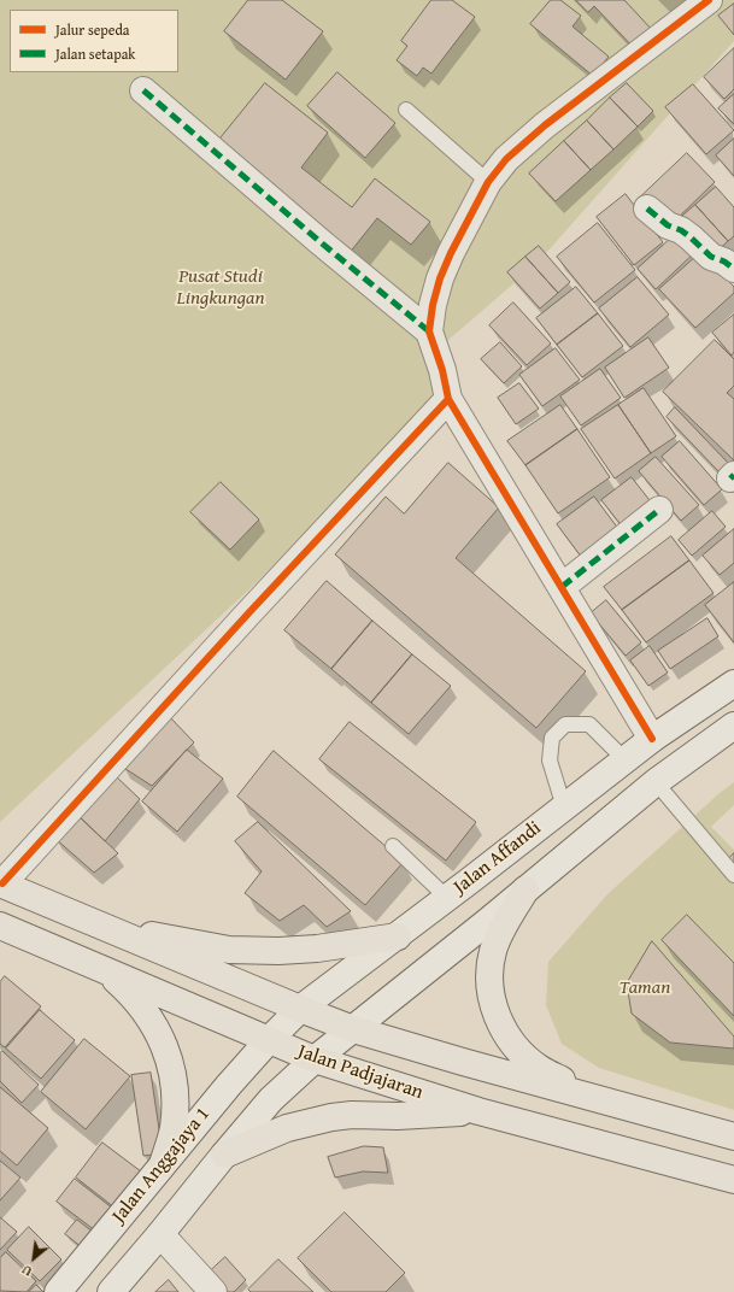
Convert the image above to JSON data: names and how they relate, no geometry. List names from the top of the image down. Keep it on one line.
{"streets":{"highway":["Jalan Padjajaran"],"street":["Jalan Affandi","Jalan Anggajaya 1"]},"crossings":[["Jalan Affandi","Jalan Padjajaran"],["Jalan Affandi","Jalan Anggajaya 1"],["Jalan Padjajaran","Jalan Anggajaya 1"]],"parks":["Pusat Studi Lingkungan","Taman"],"legend":["Jalur sepeda","Jalan setapak"],"north":"bottom left"}
